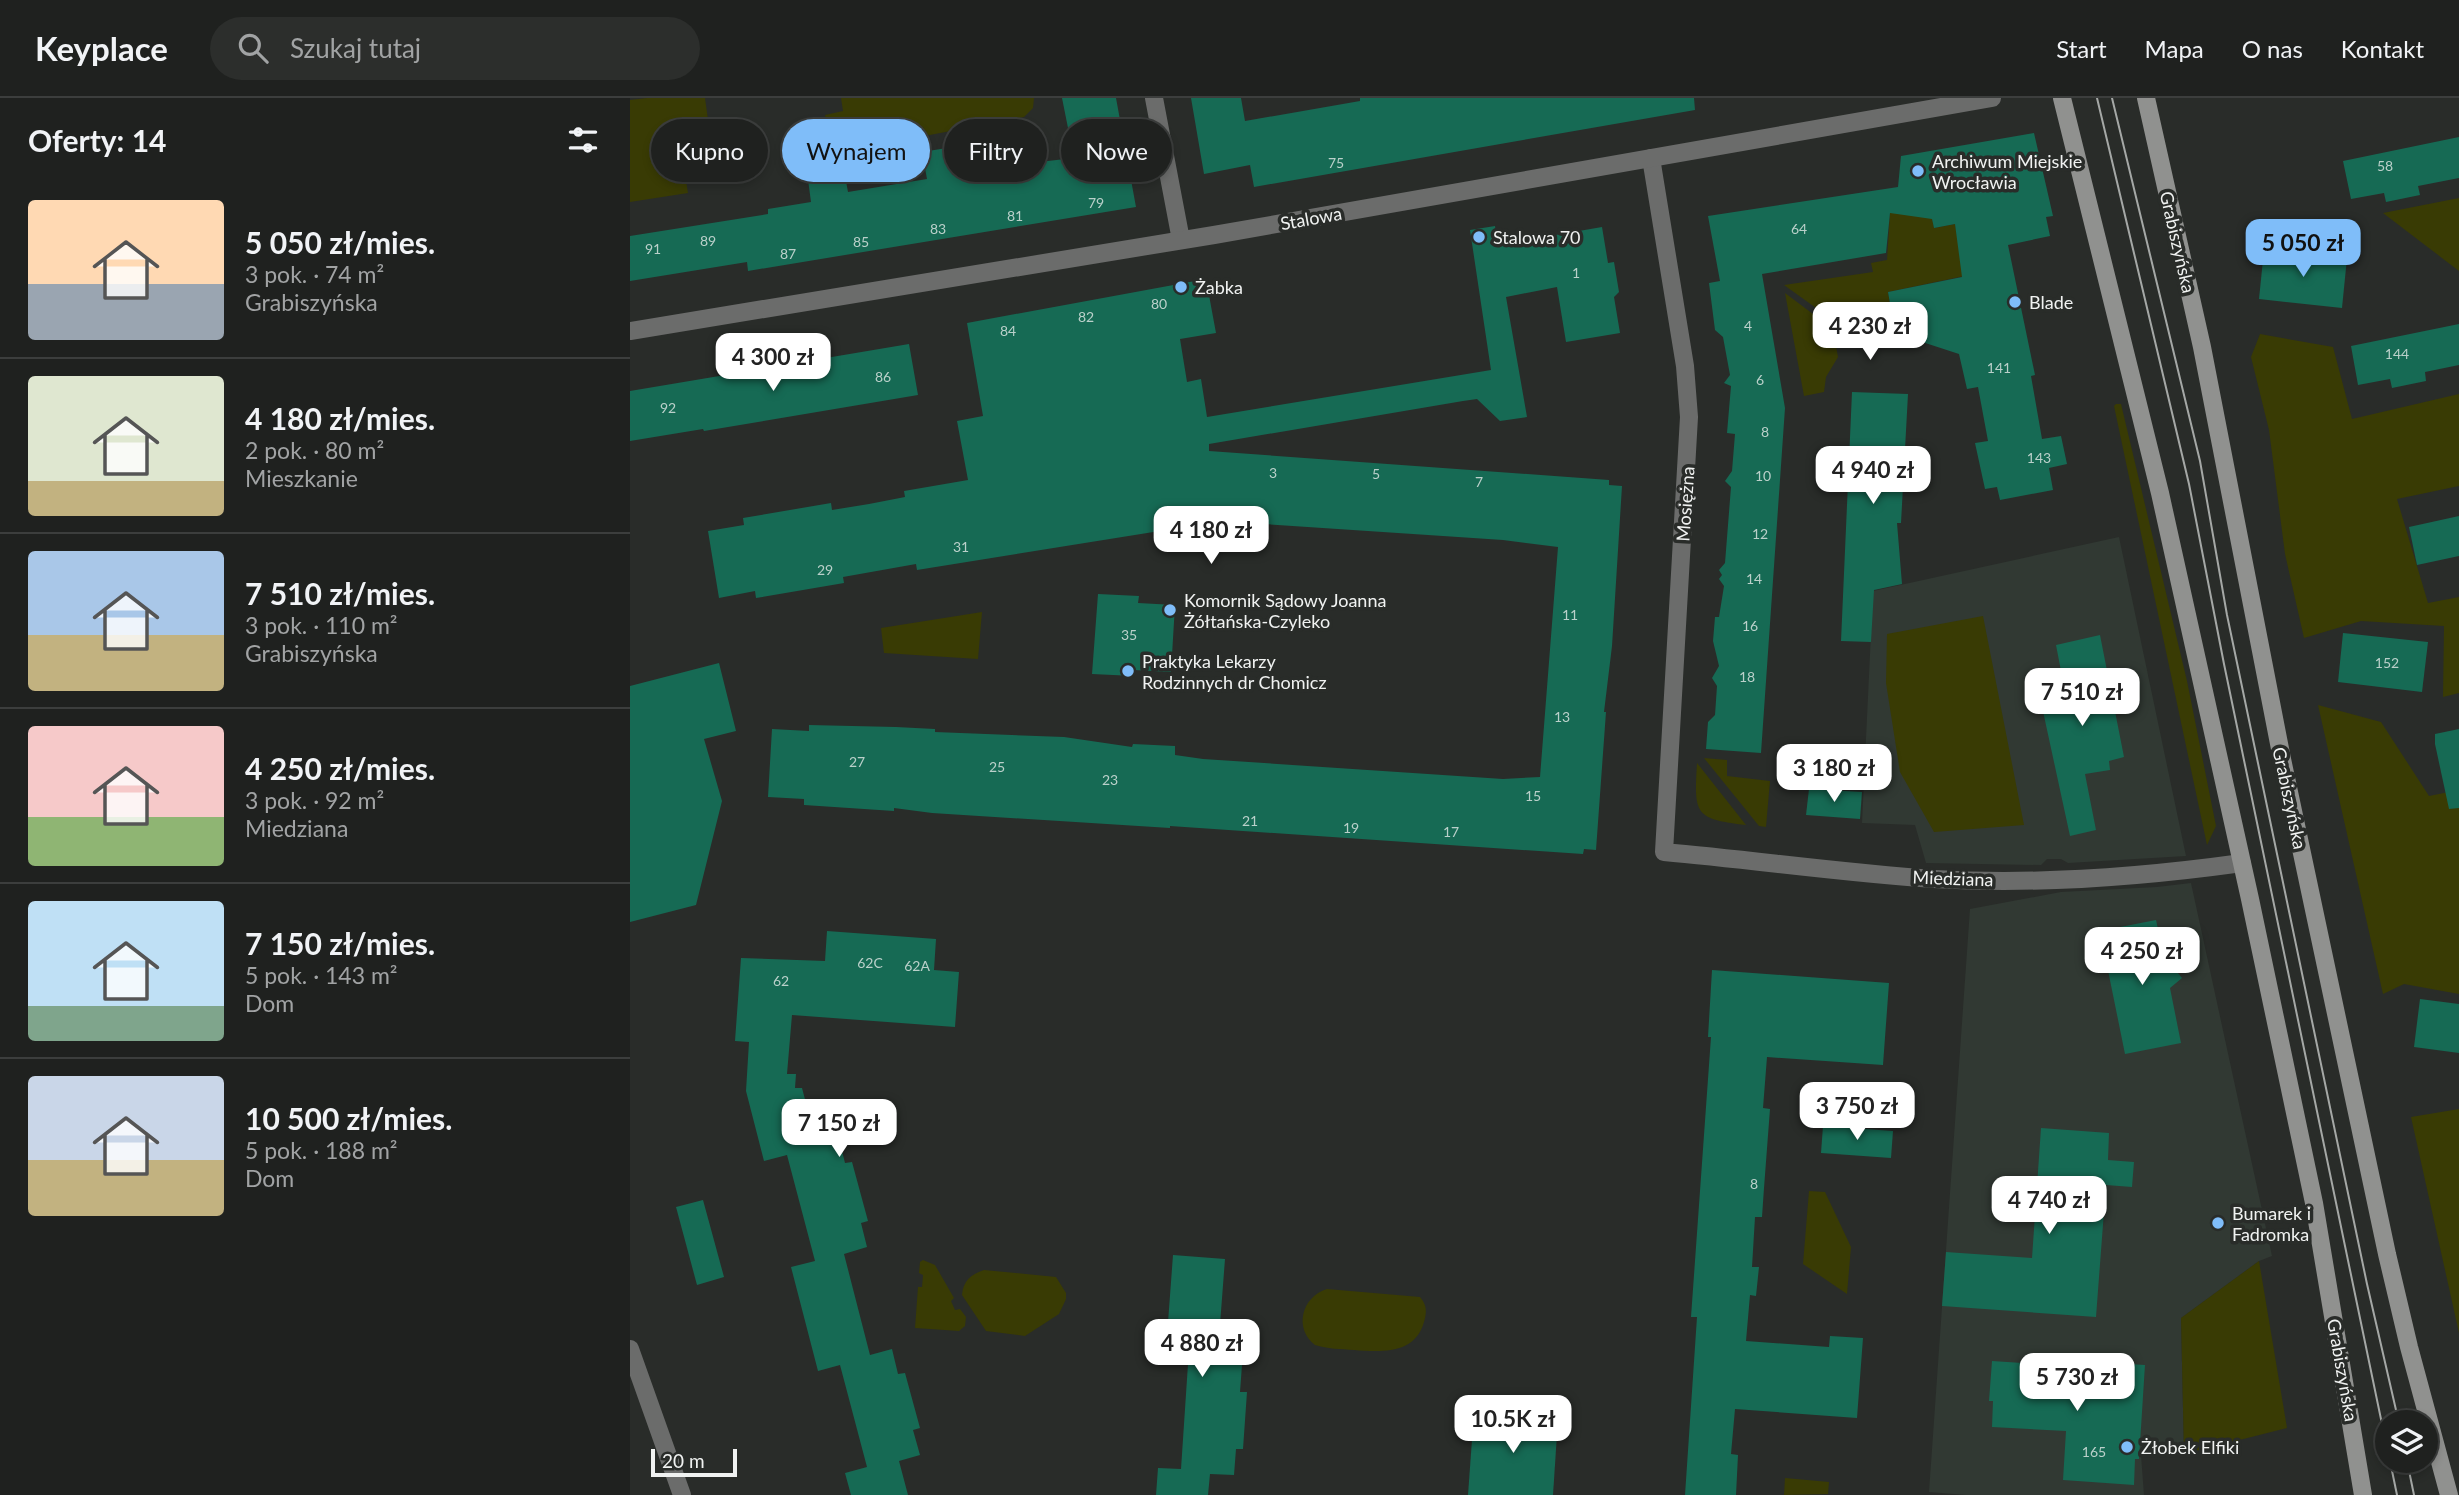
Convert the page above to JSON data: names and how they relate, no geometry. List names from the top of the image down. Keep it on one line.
{"streets":{"main road":["Grabiszyńska"],"street":["Stalowa","Mosiężna","Miedziana"]},"crossings":[["Stalowa","Mosiężna"],["Grabiszyńska","Miedziana"],["Mosiężna","Miedziana"]],"places":["Archiwum Miejskie Wrocławia","Stalowa 70","Żabka","Blade","Komornik Sądowy Joanna Żółtańska-Czyleko","Praktyka Lekarzy Rodzinnych dr Chomicz","Bumarek i Fadromka","Żłobek Elfiki"],"house_numbers":["75","58","79","81","83","64","89","85","91","87","1","80","82","4","84","144","141","86","6","92","8","143","3","5","10","7","12","31","29","14","11","16","35","152","18","13","27","25","23","15","21","19","17","62C","62A","62","8","165"],"scale_bar":"20 m","page":{"header":"Keyplace","search":"Szukaj tutaj","nav":["Start","Mapa","O nas","Kontakt"],"heading":"Oferty: 14","chip":["Kupno","Wynajem","Filtry","Nowe"],"list":[{"name":"5 050 zł/mies.","note":"3 pok. · 74 m² · Grabiszyńska"},{"name":"4 180 zł/mies.","note":"2 pok. · 80 m² · Mieszkanie"},{"name":"7 510 zł/mies.","note":"3 pok. · 110 m² · Grabiszyńska"},{"name":"4 250 zł/mies.","note":"3 pok. · 92 m² · Miedziana"},{"name":"7 150 zł/mies.","note":"5 pok. · 143 m² · Dom"},{"name":"10 500 zł/mies.","note":"5 pok. · 188 m² · Dom"}],"price":["5 050 zł","4 230 zł","4 300 zł","4 940 zł","4 180 zł","7 510 zł","3 180 zł","4 250 zł","3 750 zł","7 150 zł","4 740 zł","4 880 zł","5 730 zł","10.5K zł"],"scale":"20 m"}}
